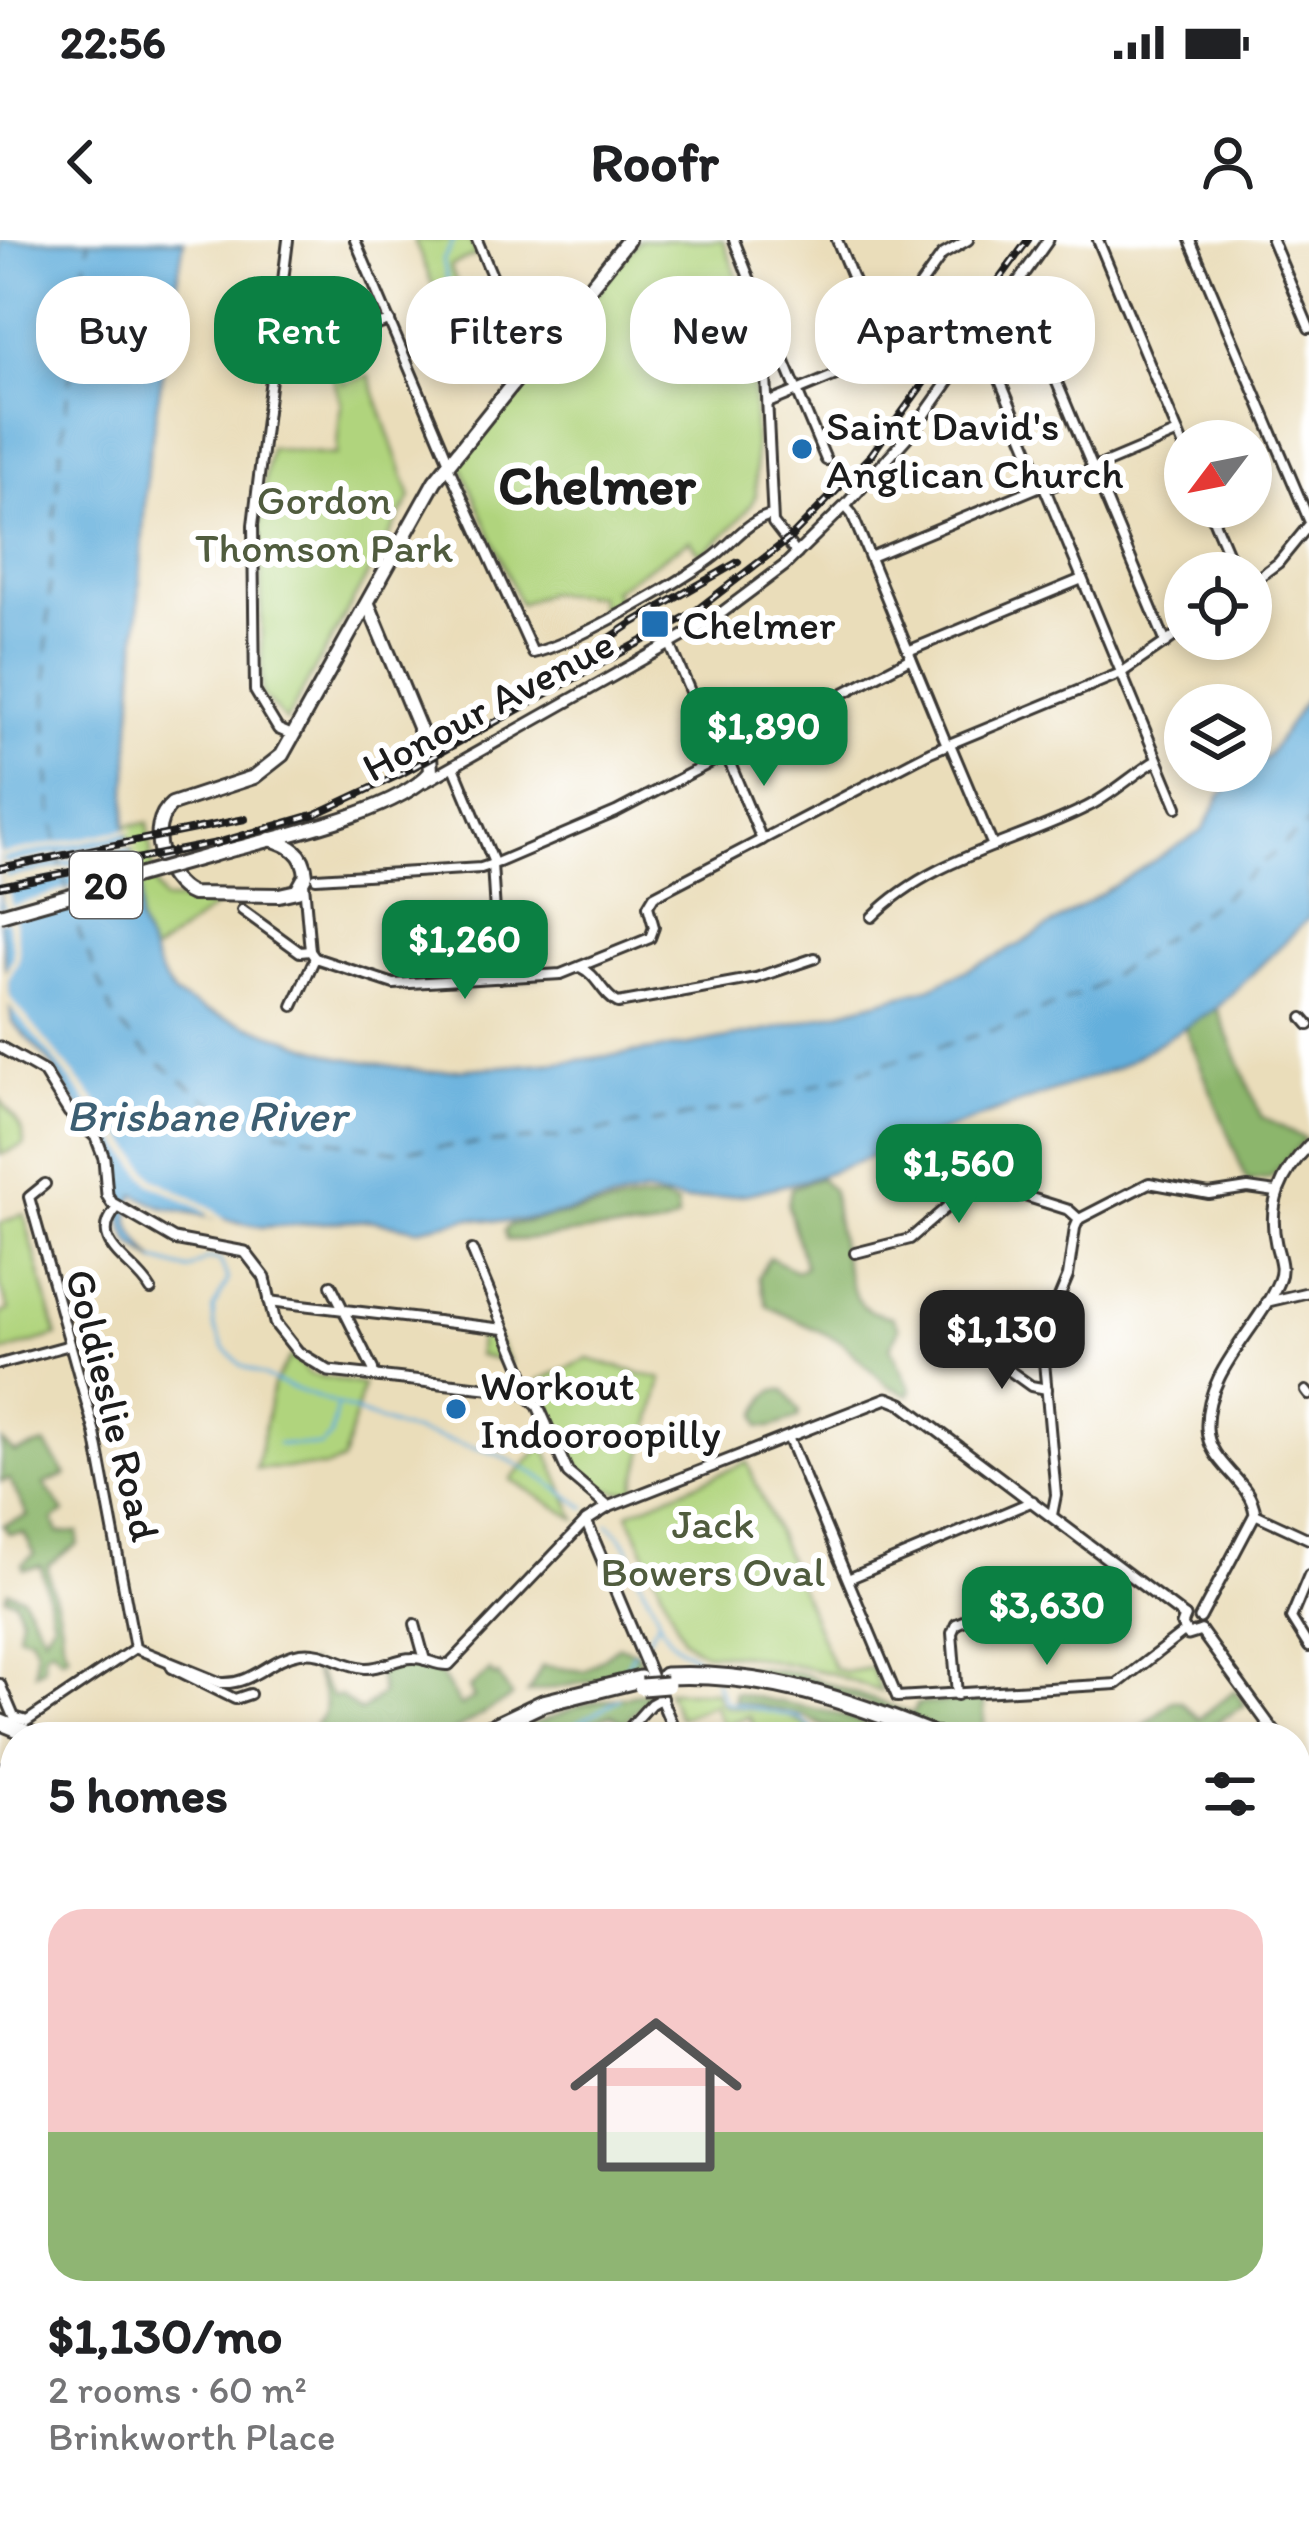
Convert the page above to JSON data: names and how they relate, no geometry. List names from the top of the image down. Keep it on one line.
{"streets":{"main road":["Honour Avenue","20"],"street":["Goldieslie Road"]},"districts":["Chelmer"],"water":["Brisbane River"],"parks":["Gordon Thomson Park","Jack Bowers Oval"],"places":{"other":["Saint David's Anglican Church","Workout Indooroopilly"],"transit":["Chelmer"]},"north":"bottom left","page":{"status":"22:56","header":"Roofr","chip":["Buy","Rent","Filters","New","Apartment"],"price":["$1,890","$1,260","$1,560","$1,130","$3,630"],"heading":"5 homes","list":[{"name":"$1,130/mo","note":"2 rooms · 60 m² · Brinkworth Place"}]}}
